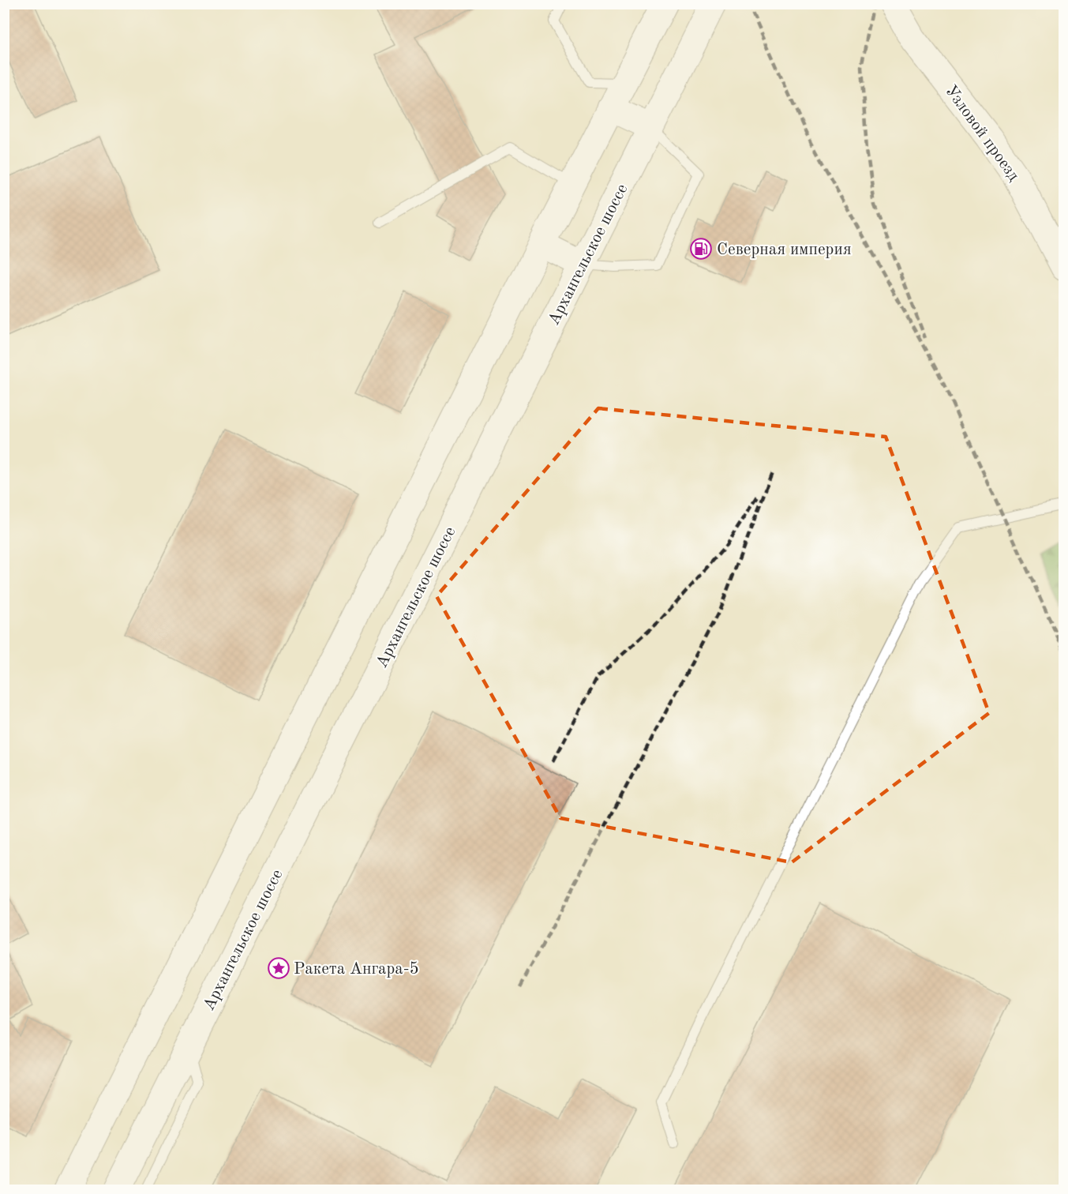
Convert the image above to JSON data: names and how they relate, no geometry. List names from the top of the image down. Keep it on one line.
{"streets":{"main road":["Узловой проезд","Архангельское шоссе"]},"places":{"fuel station":["Северная империя"],"place":["Ракета Ангара-5"]}}
